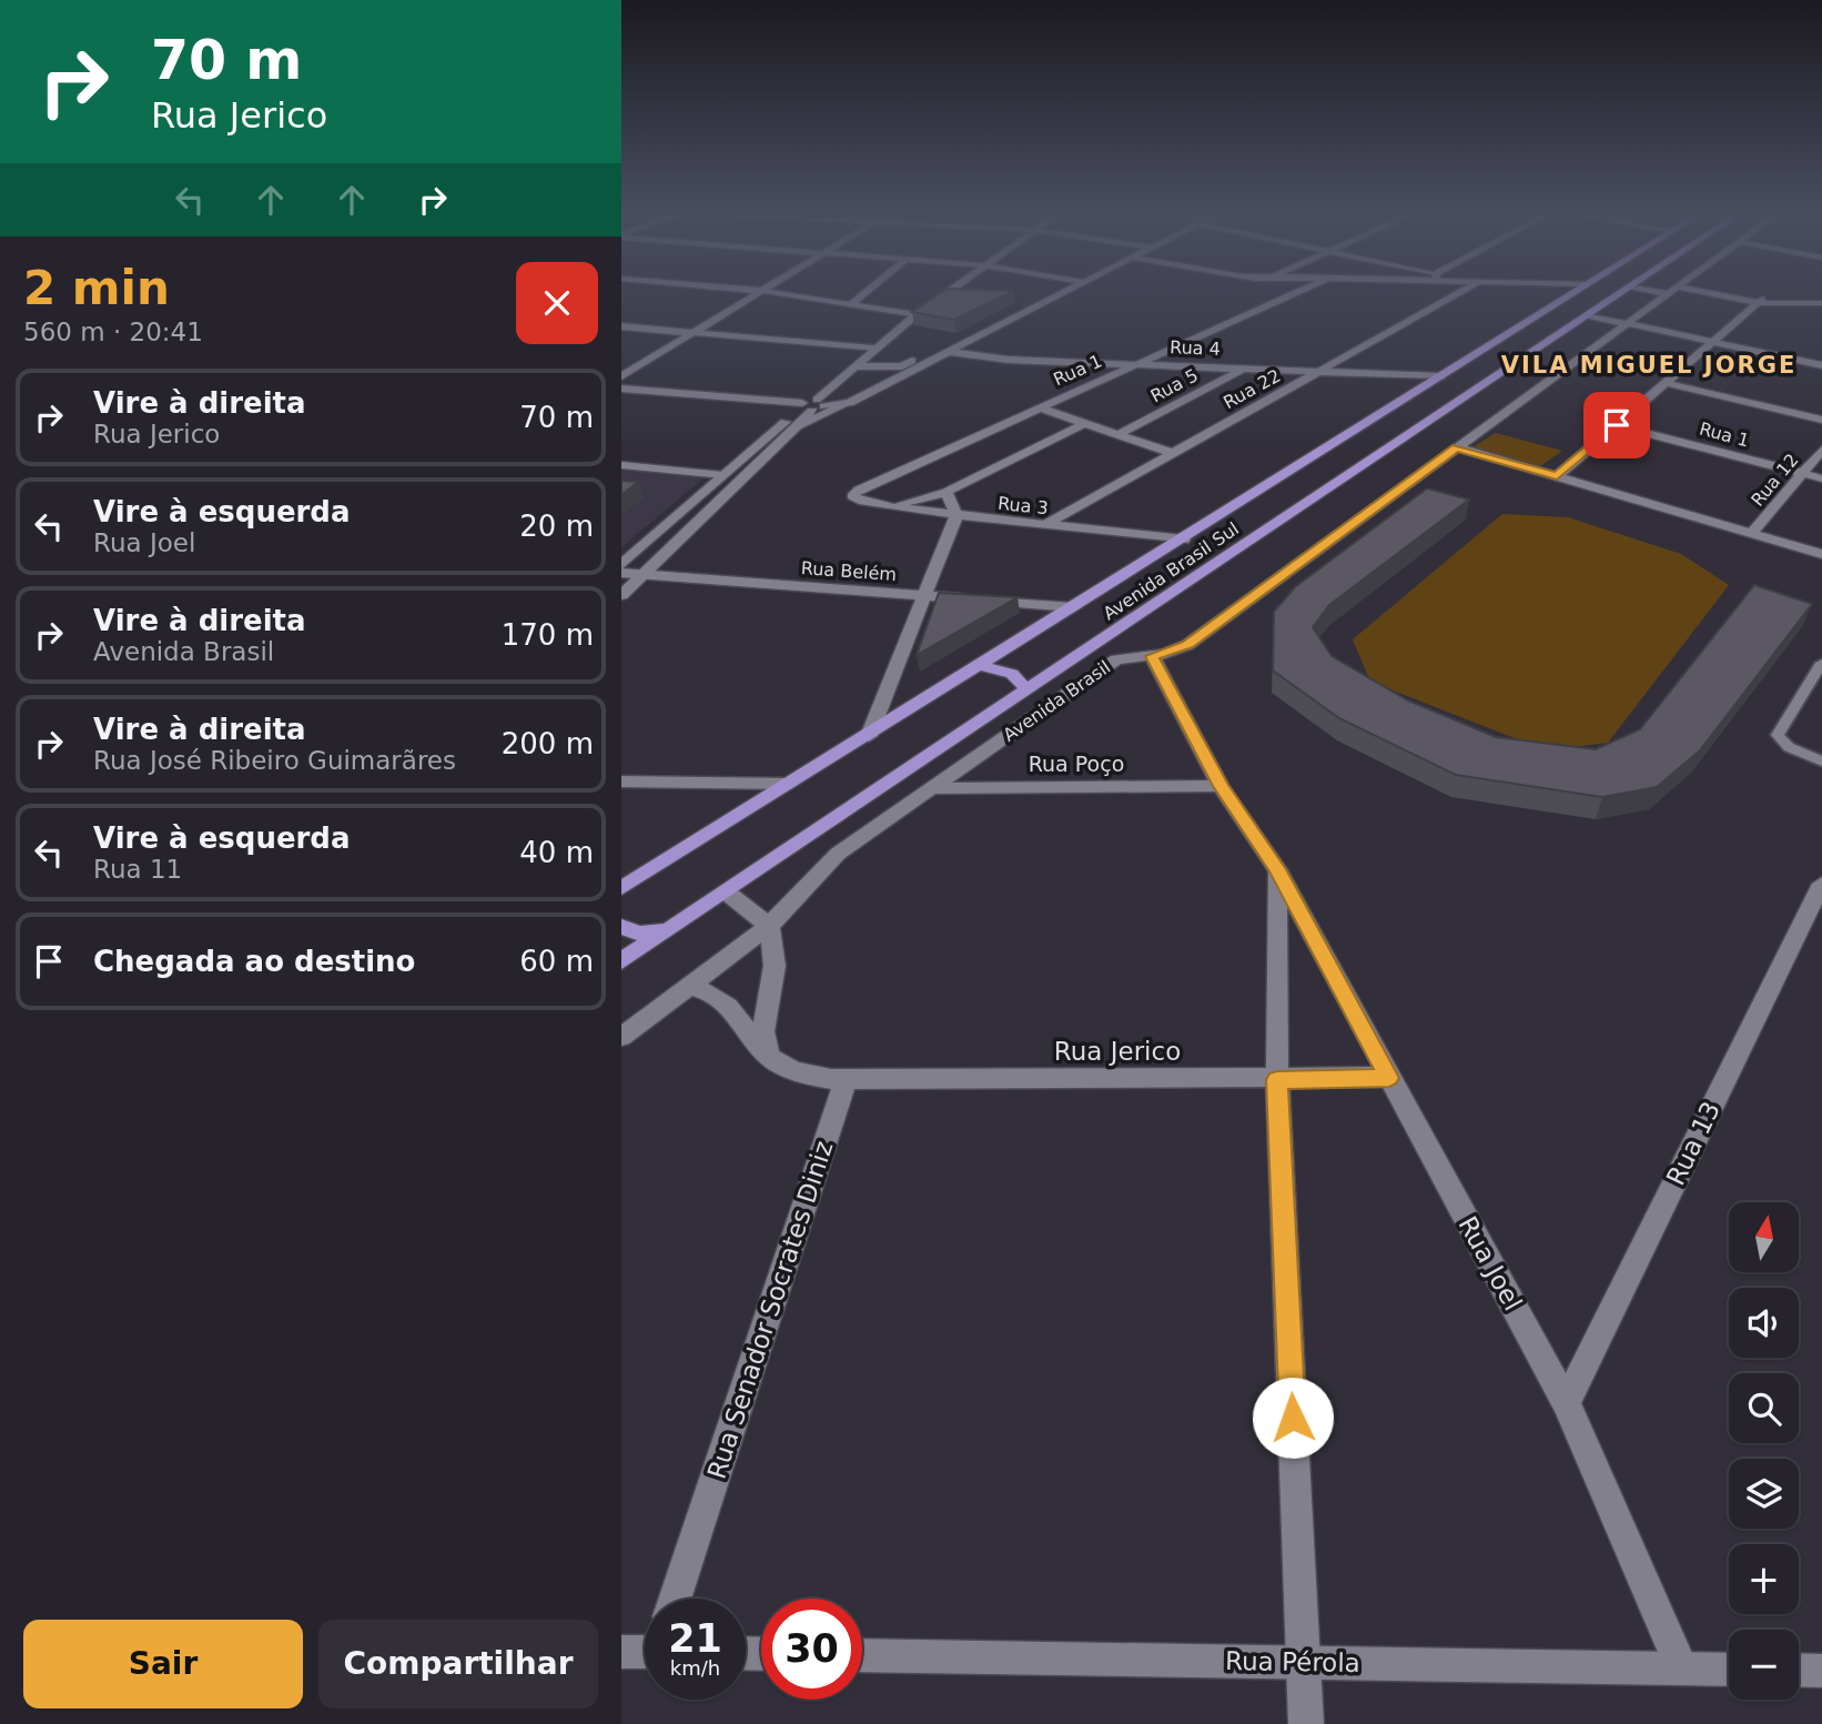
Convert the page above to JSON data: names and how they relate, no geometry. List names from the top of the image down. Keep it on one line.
{"streets":{"main road":["Avenida Brasil Sul"],"street":["Rua 4","Rua 1","Rua 5","Rua 22","Rua 12","Rua 3","Rua Belém","Avenida Brasil","Rua Poço","Rua Jerico","Rua 13","Rua Joel","Rua Senador Socrates Diniz","Rua Pérola"]},"crossings":[["Rua 4","Rua 1"],["Rua 4","Rua 5"],["Rua 4","Rua 22"],["Rua 4","Avenida Brasil Sul"],["Rua 1","Rua 12"],["Rua 1","Rua 3"],["Rua 22","Rua 3"],["Rua 3","Avenida Brasil Sul"],["Rua Belém","Avenida Brasil Sul"],["Avenida Brasil","Rua Poço"],["Avenida Brasil","Rua Joel"],["Rua Poço","Rua Joel"],["Rua Jerico","Rua Joel"],["Rua Jerico","Rua Senador Socrates Diniz"],["Rua 13","Rua Joel"],["Rua Joel","Rua Pérola"]],"districts":["VILA MIGUEL JORGE"],"north":"top","page":{"turn":["70 m","Rua Jerico"],"heading":["2 min","560 m · 20:41"],"list":[{"name":"Vire à direita","note":"Rua Jerico","value":"70 m"},{"name":"Vire à esquerda","note":"Rua Joel","value":"20 m"},{"name":"Vire à direita","note":"Avenida Brasil","value":"170 m"},{"name":"Vire à direita","note":"Rua José Ribeiro Guimarãres","value":"200 m"},{"name":"Vire à esquerda","note":"Rua 11","value":"40 m"},{"name":"Chegada ao destino","value":"60 m"}],"map_buttons":["+","−"],"speed":"21 km/h","limit":"30","buttons":["Sair","Compartilhar"]}}
